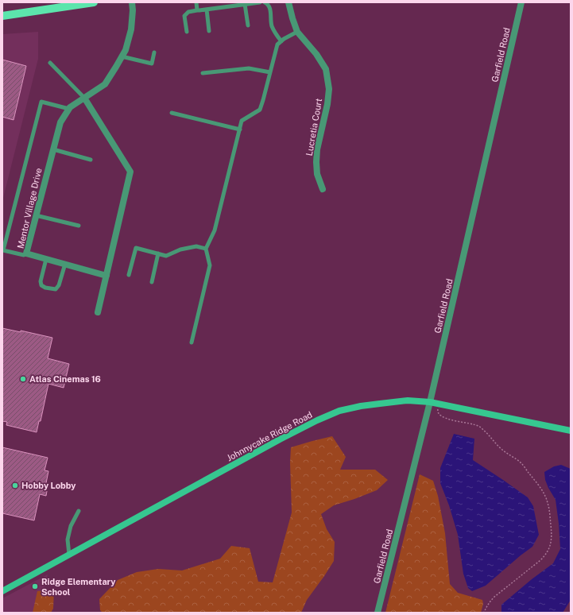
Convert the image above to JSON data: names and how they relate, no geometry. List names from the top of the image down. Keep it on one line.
{"streets":{"main road":["Johnnycake Ridge Road"],"street":["Garfield Road","Lucretia Court","Mentor Village Drive"]},"crossings":[["Garfield Road","Johnnycake Ridge Road"]],"places":["Atlas Cinemas 16","Hobby Lobby","Ridge Elementary School"]}
